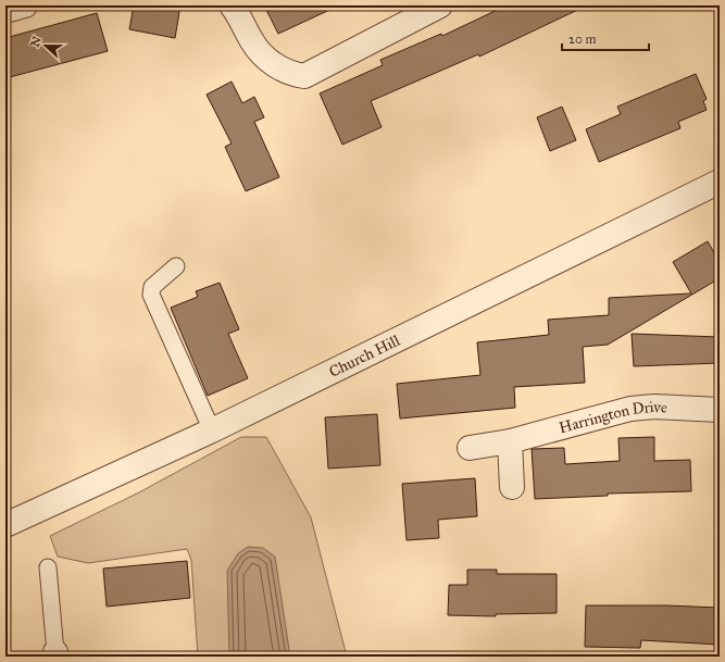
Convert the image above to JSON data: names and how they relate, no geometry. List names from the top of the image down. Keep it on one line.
{"streets":{"street":["Church Hill","Harrington Drive"]},"scale_bar":"20 m","north":"left"}
